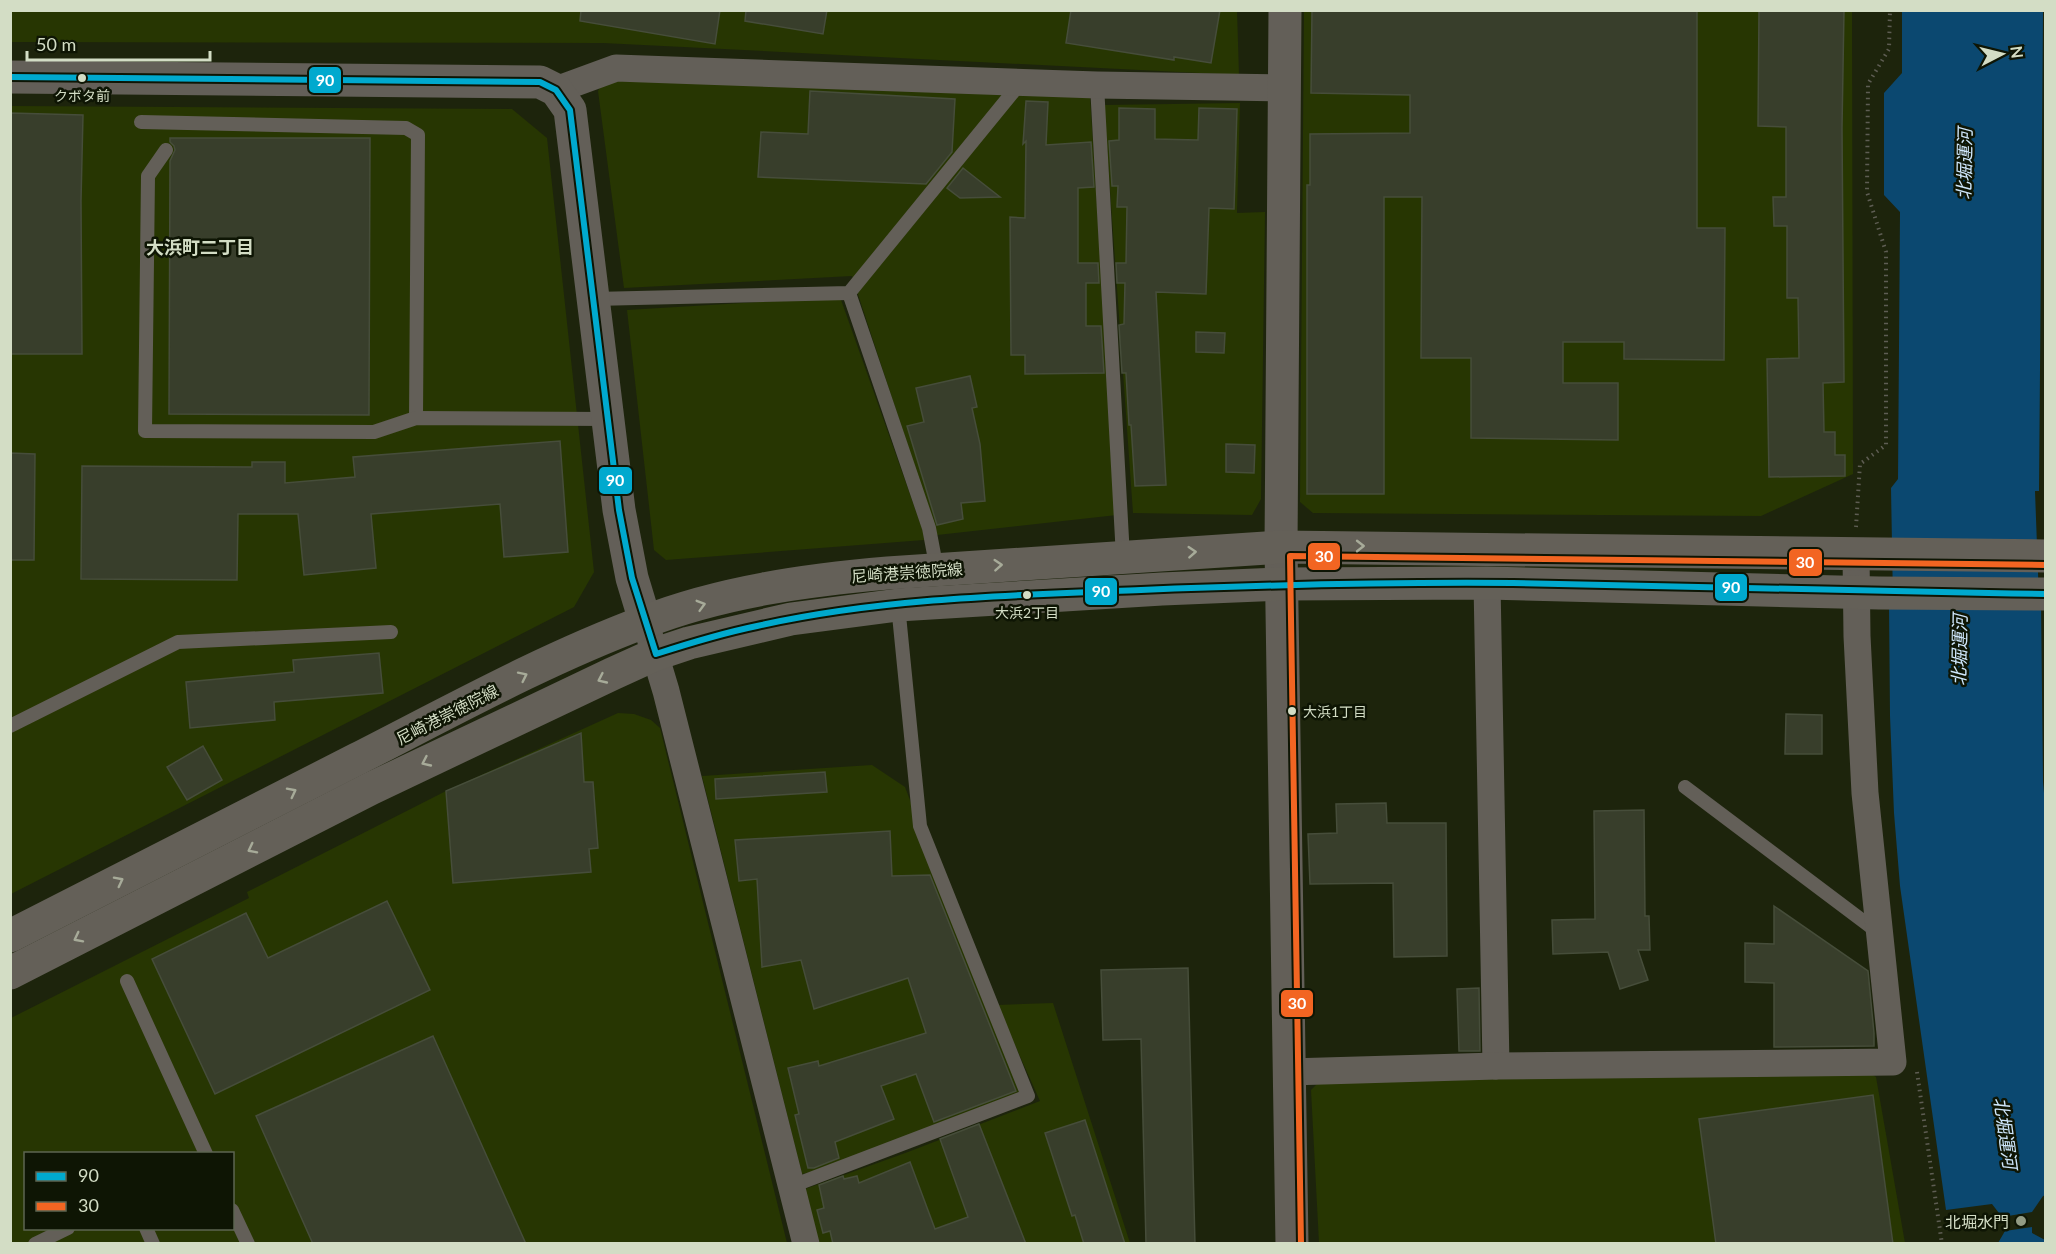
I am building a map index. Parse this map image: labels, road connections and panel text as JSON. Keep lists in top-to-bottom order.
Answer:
{
  "streets": {
    "main road": ["尼崎港崇徳院線"]
  },
  "districts": ["大浜町二丁目"],
  "water": ["北堀運河"],
  "places": [
    "クボタ前",
    "大浜2丁目",
    "大浜1丁目",
    "北堀水門"
  ],
  "lines": ["transit line 90", "transit line 30"],
  "legend": ["90", "30"],
  "scale_bar": "50 m",
  "north": "right"
}
